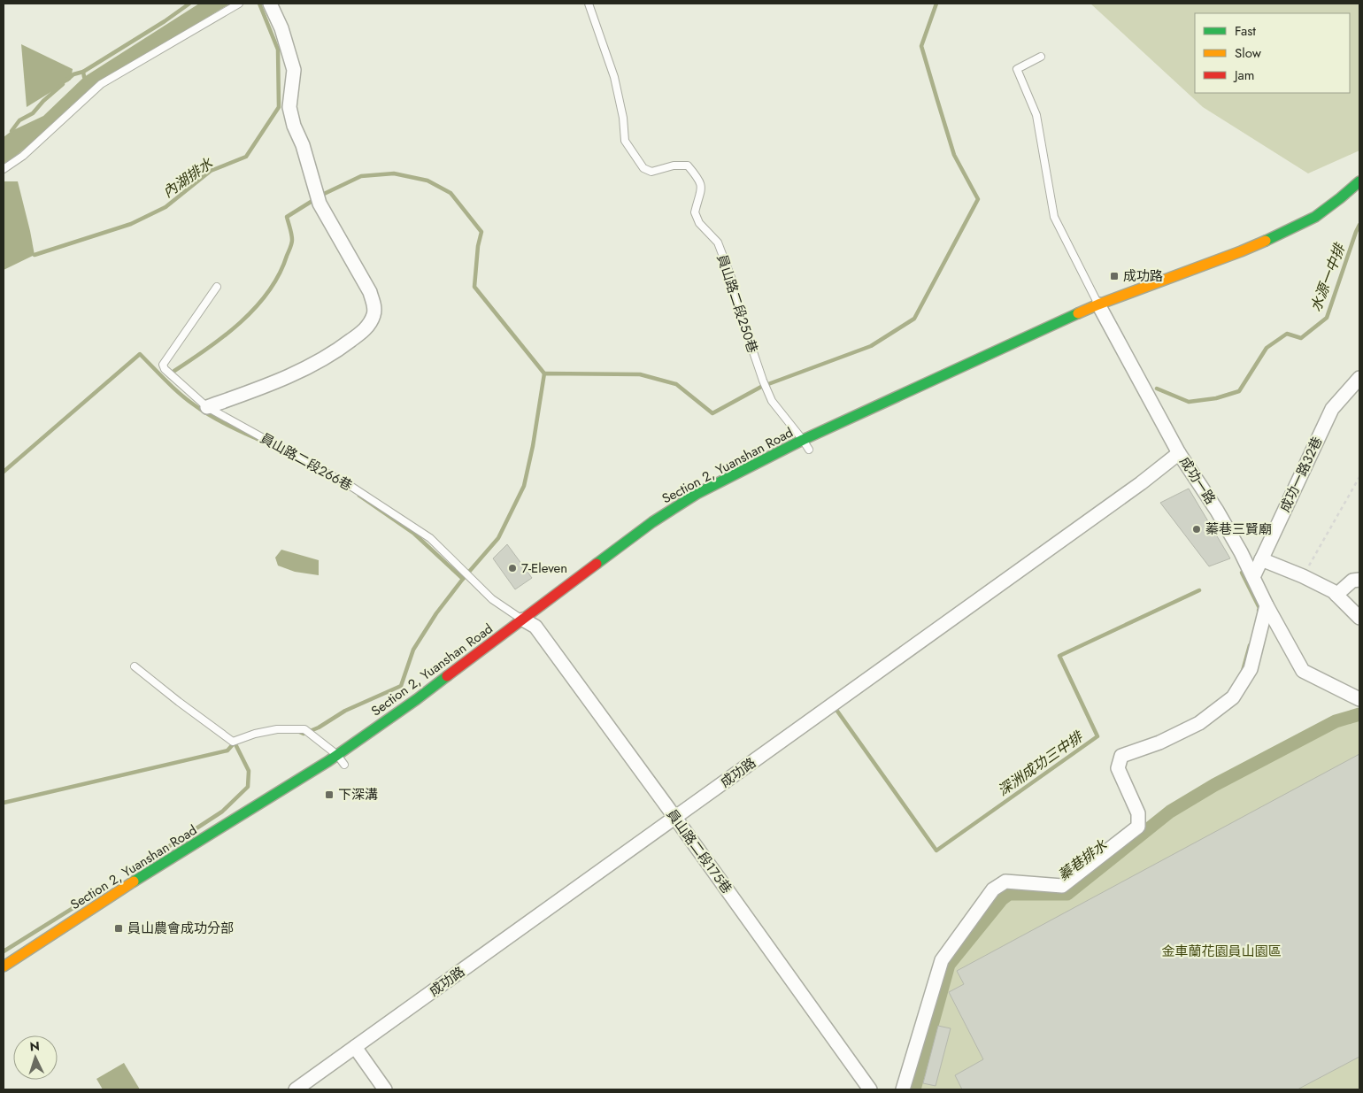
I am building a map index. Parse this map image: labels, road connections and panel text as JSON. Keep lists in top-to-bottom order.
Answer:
{
  "streets": {
    "main road": ["Section 2, Yuanshan Road"],
    "street": [
      "成功一路32巷",
      "成功一路",
      "成功路",
      "員山路二段175巷"
    ],
    "lane": ["員山路二段250巷", "員山路二段266巷"]
  },
  "crossings": [
    ["員山路二段250巷", "Section 2, Yuanshan Road"],
    ["員山路二段266巷", "Section 2, Yuanshan Road"],
    ["員山路二段266巷", "員山路二段175巷"],
    ["Section 2, Yuanshan Road", "成功一路"],
    ["Section 2, Yuanshan Road", "員山路二段175巷"],
    ["成功一路32巷", "成功一路"],
    ["成功一路", "成功路"],
    ["成功路", "員山路二段175巷"]
  ],
  "water": [
    "內湖排水",
    "水源一中排",
    "深洲成功三中排",
    "蓁巷排水"
  ],
  "parks": ["金車蘭花園員山園區"],
  "places": {
    "transit": ["成功路", "下深溝", "員山農會成功分部"],
    "other": ["蓁巷三賢廟", "7-Eleven"]
  },
  "legend": ["Fast", "Slow", "Jam"],
  "north": "top"
}
